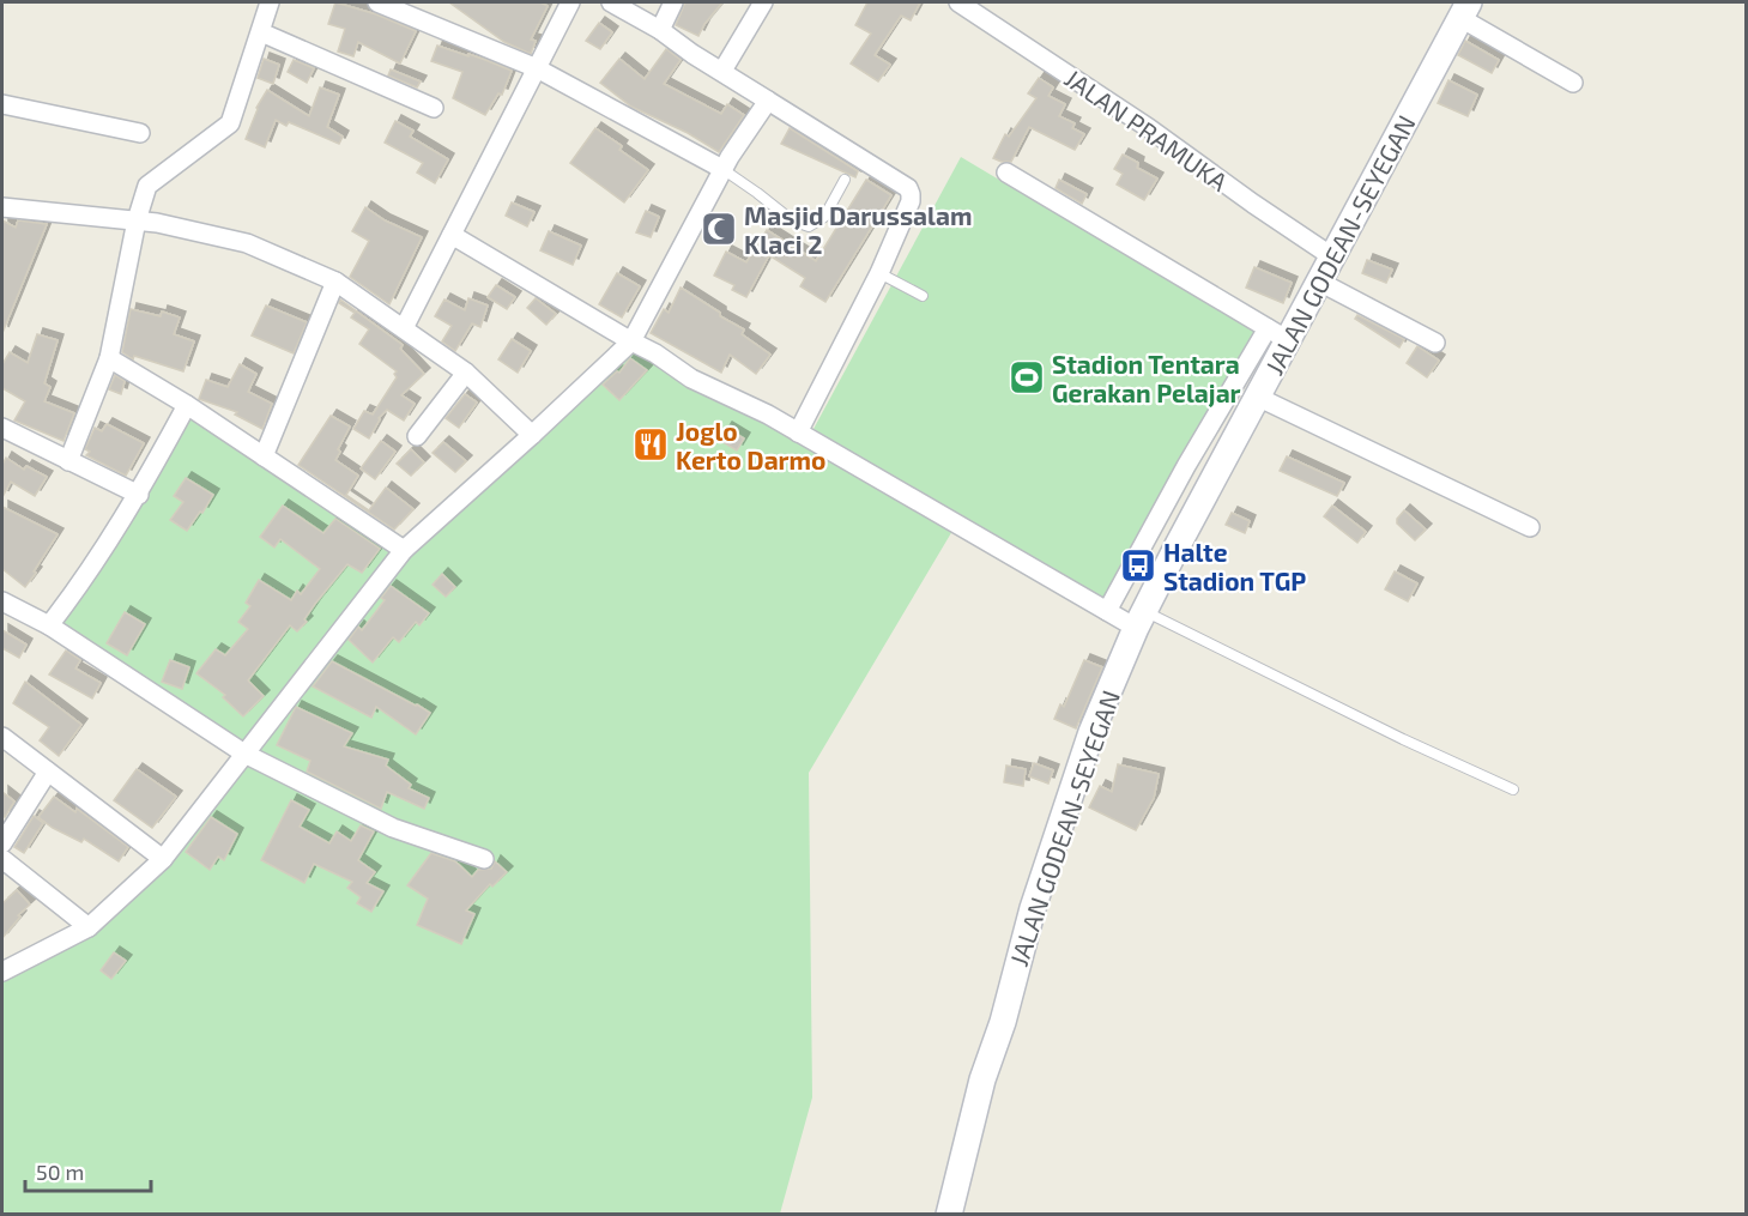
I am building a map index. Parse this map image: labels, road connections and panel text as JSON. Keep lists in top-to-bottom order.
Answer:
{
  "streets": {
    "main road": ["JALAN GODEAN-SEYEGAN"],
    "street": ["JALAN PRAMUKA"]
  },
  "crossings": [
    ["JALAN PRAMUKA", "JALAN GODEAN-SEYEGAN"]
  ],
  "places": {
    "mosque": ["Masjid Darussalam Klaci 2"],
    "sports": ["Stadion Tentara Gerakan Pelajar"],
    "restaurant": ["Joglo Kerto Darmo"],
    "bus stop": ["Halte Stadion TGP"]
  },
  "scale_bar": "50 m"
}
